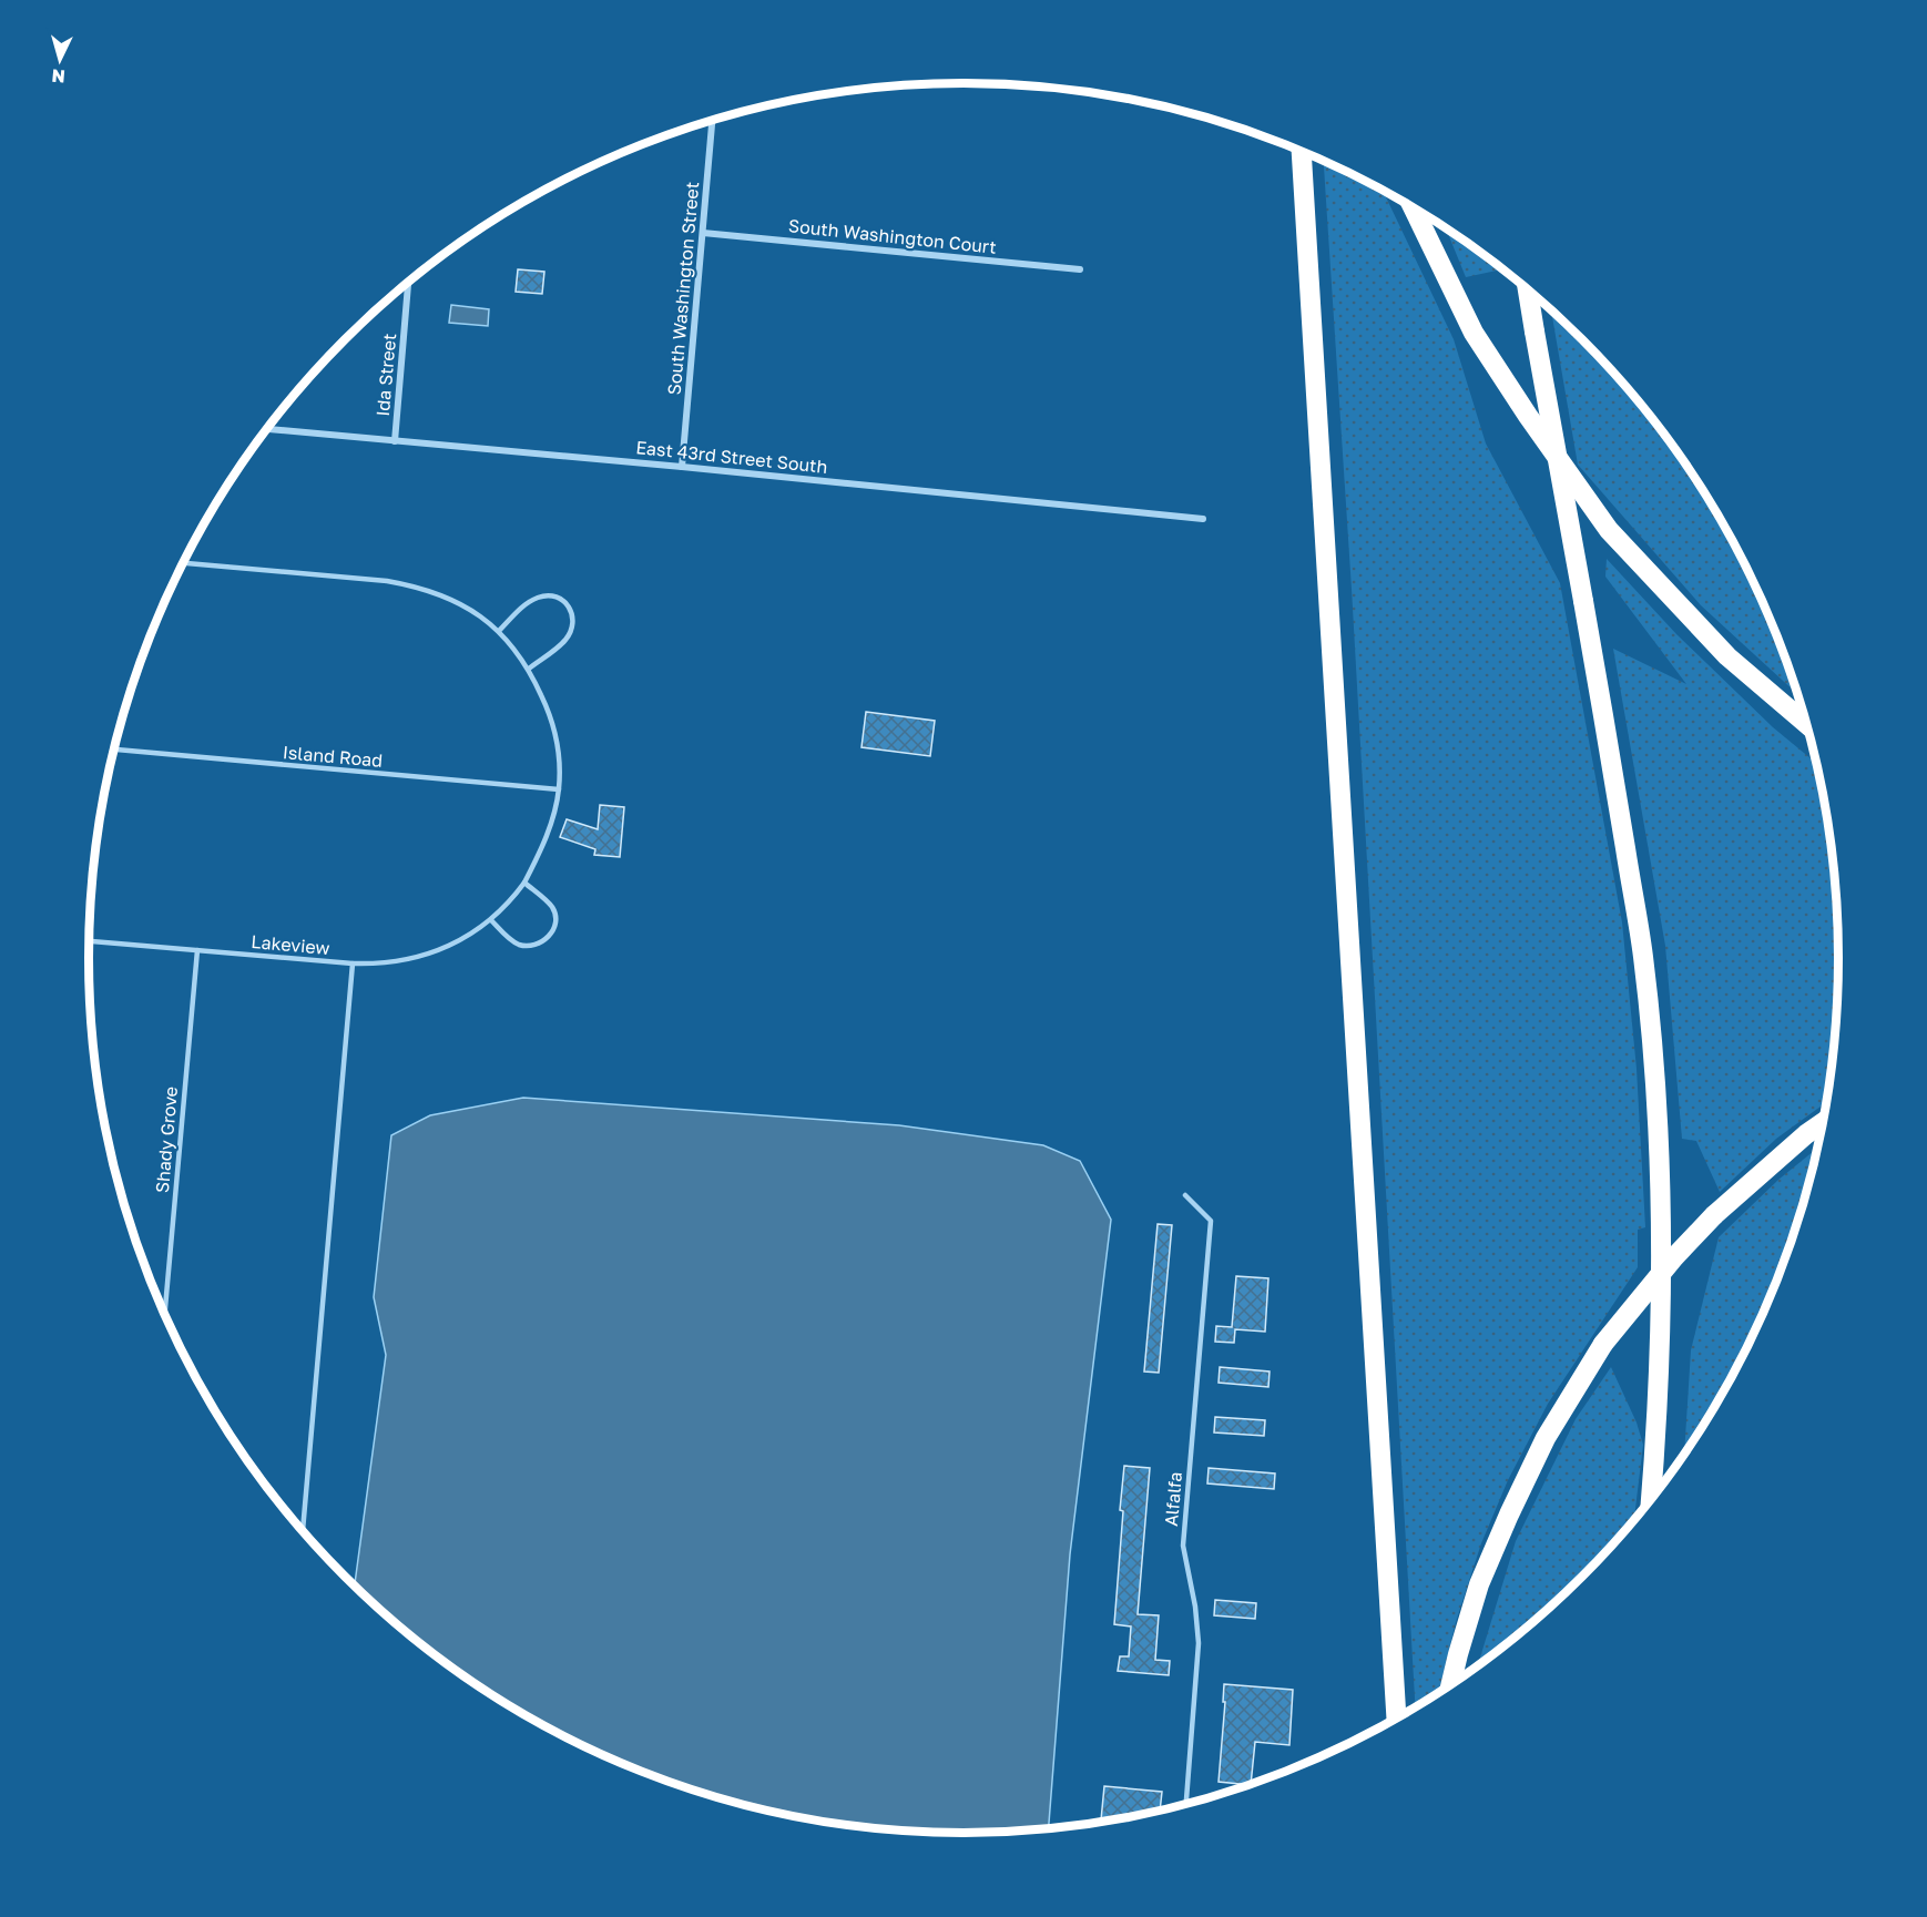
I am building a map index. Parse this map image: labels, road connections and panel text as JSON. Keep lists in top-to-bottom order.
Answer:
{
  "streets": {
    "street": [
      "South Washington Court",
      "South Washington Street",
      "Ida Street",
      "East 43rd Street South"
    ],
    "lane": [
      "Island Road",
      "Lakeview",
      "Shady Grove",
      "Alfalfa"
    ]
  },
  "crossings": [
    ["South Washington Court", "South Washington Street"],
    ["South Washington Street", "East 43rd Street South"],
    ["Ida Street", "East 43rd Street South"],
    ["Island Road", "Lakeview"],
    ["Lakeview", "Shady Grove"]
  ],
  "north": "bottom"
}
